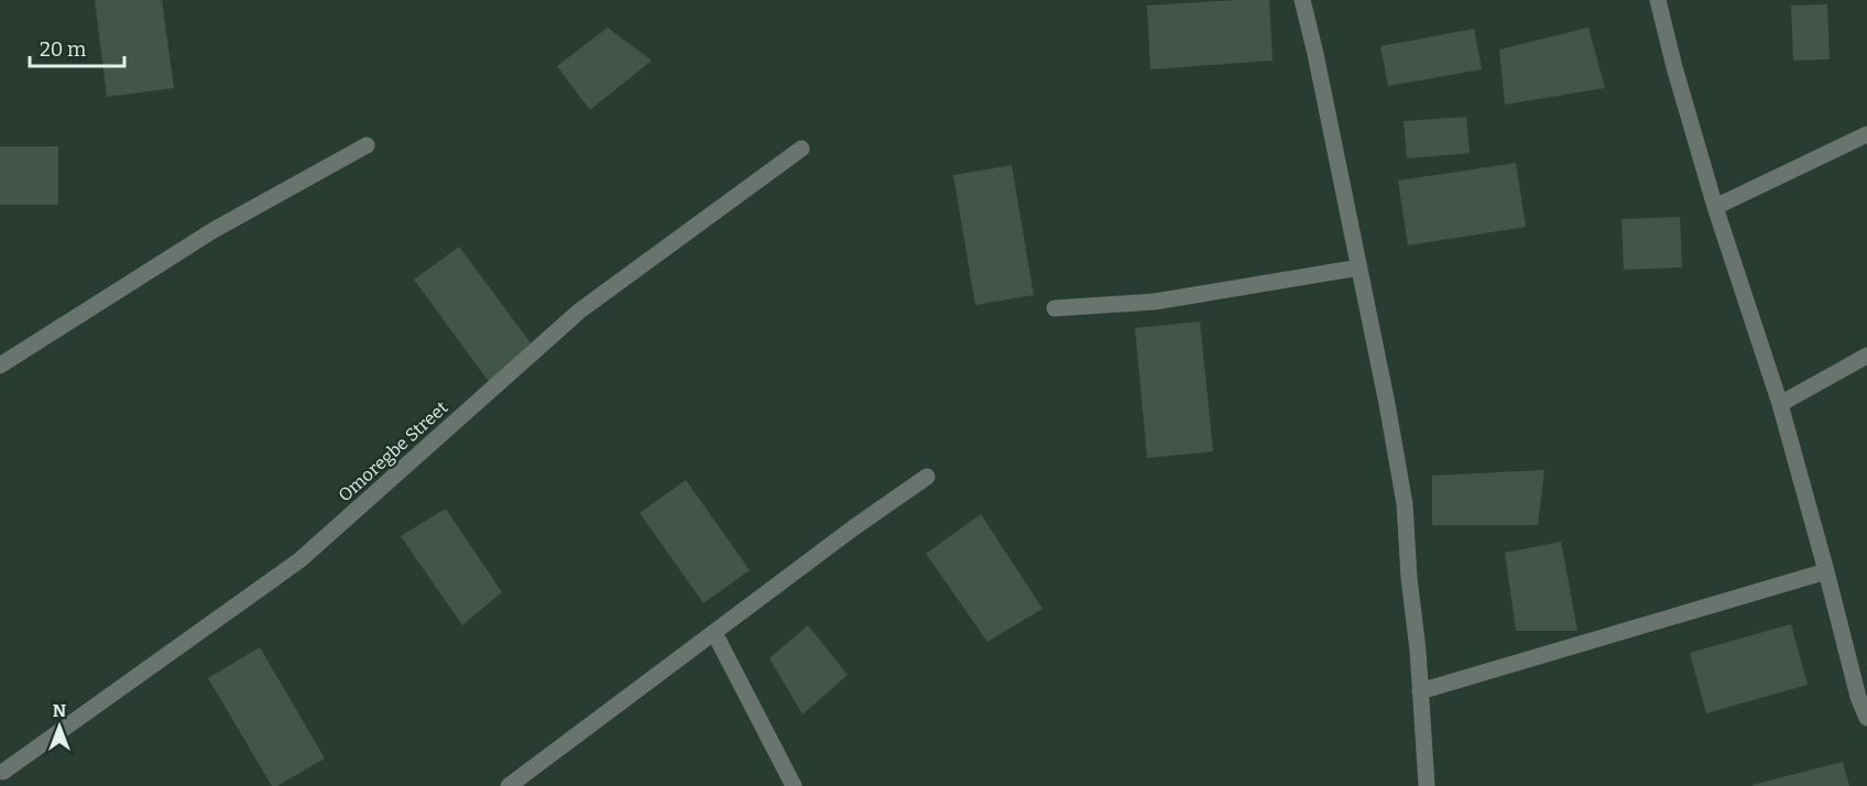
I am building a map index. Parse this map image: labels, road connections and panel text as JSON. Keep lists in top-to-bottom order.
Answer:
{
  "streets": {
    "street": ["Omoregbe Street"]
  },
  "scale_bar": "20 m",
  "north": "top"
}
